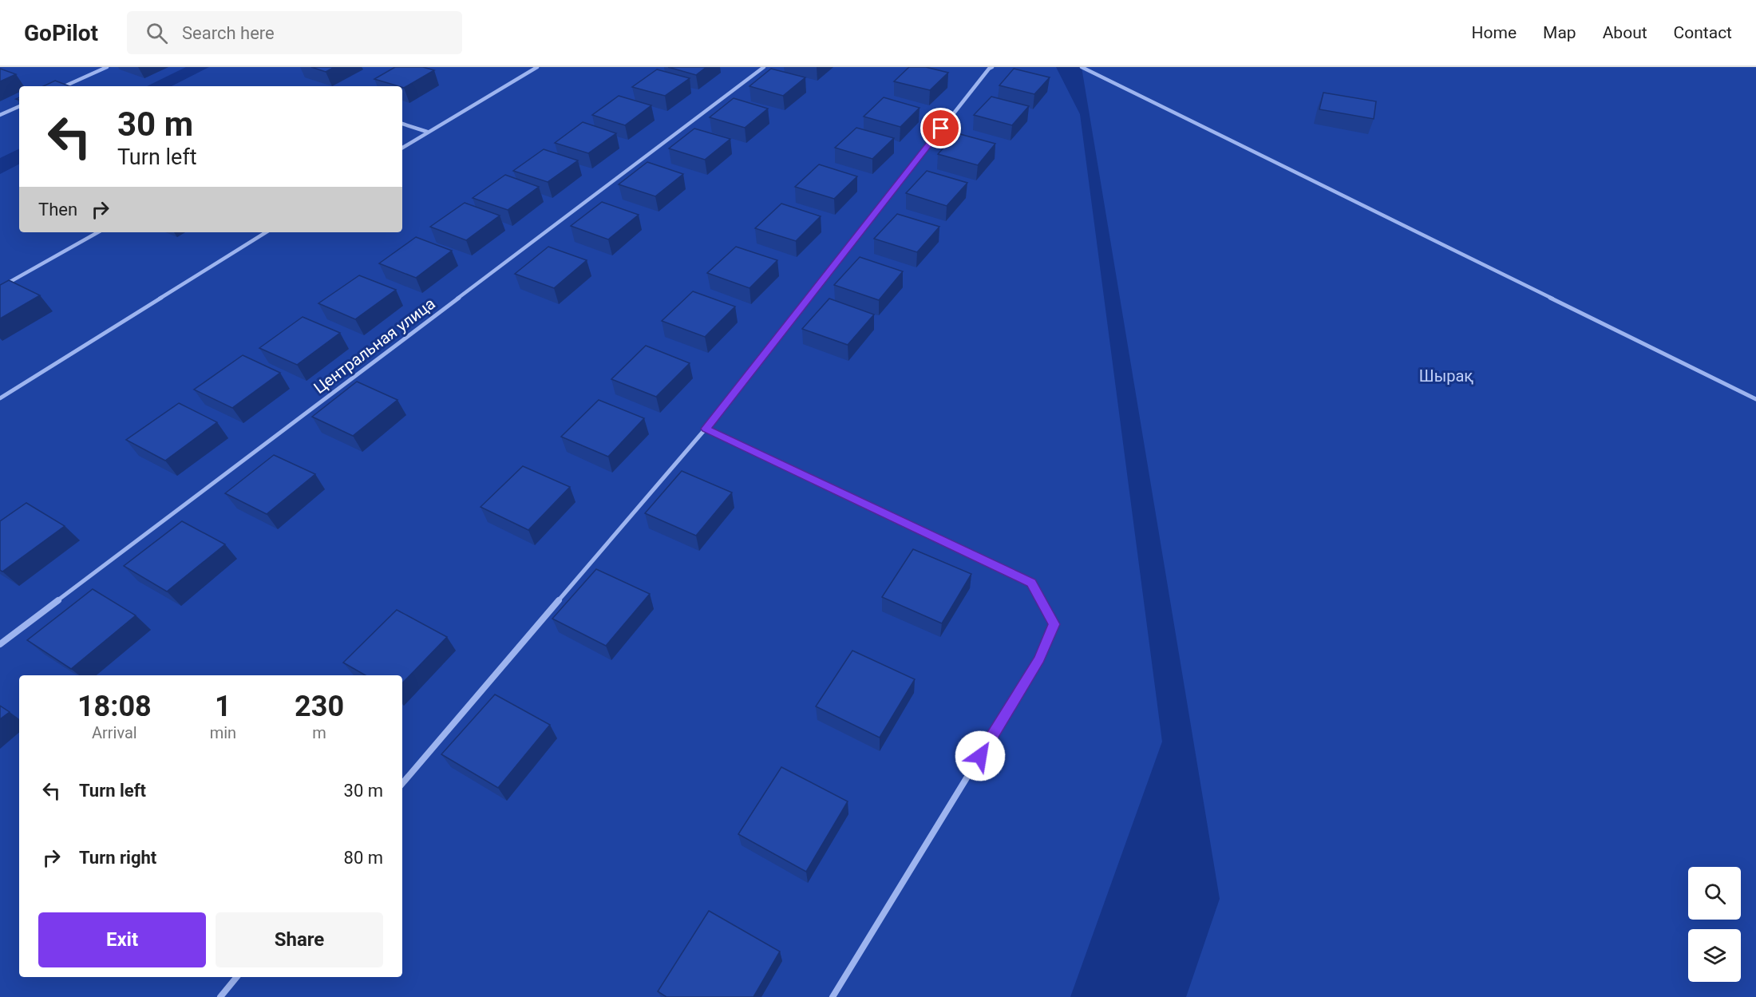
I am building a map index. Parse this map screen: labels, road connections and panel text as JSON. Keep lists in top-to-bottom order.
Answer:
{
  "streets": {
    "street": ["Центральная улица"]
  },
  "parks": ["Шырақ"],
  "page": {
    "header": "GoPilot",
    "search": "Search here",
    "nav": [
      "Home",
      "Map",
      "About",
      "Contact"
    ],
    "turn": ["30 m", "Turn left"],
    "then": "Then",
    "eta": [
      "18:08",
      "Arrival",
      "1",
      "min",
      "230",
      "m"
    ],
    "list": [
      {
        "name": "Turn left",
        "value": "30 m"
      },
      {
        "name": "Turn right",
        "value": "80 m"
      }
    ],
    "buttons": ["Exit", "Share"]
  }
}
